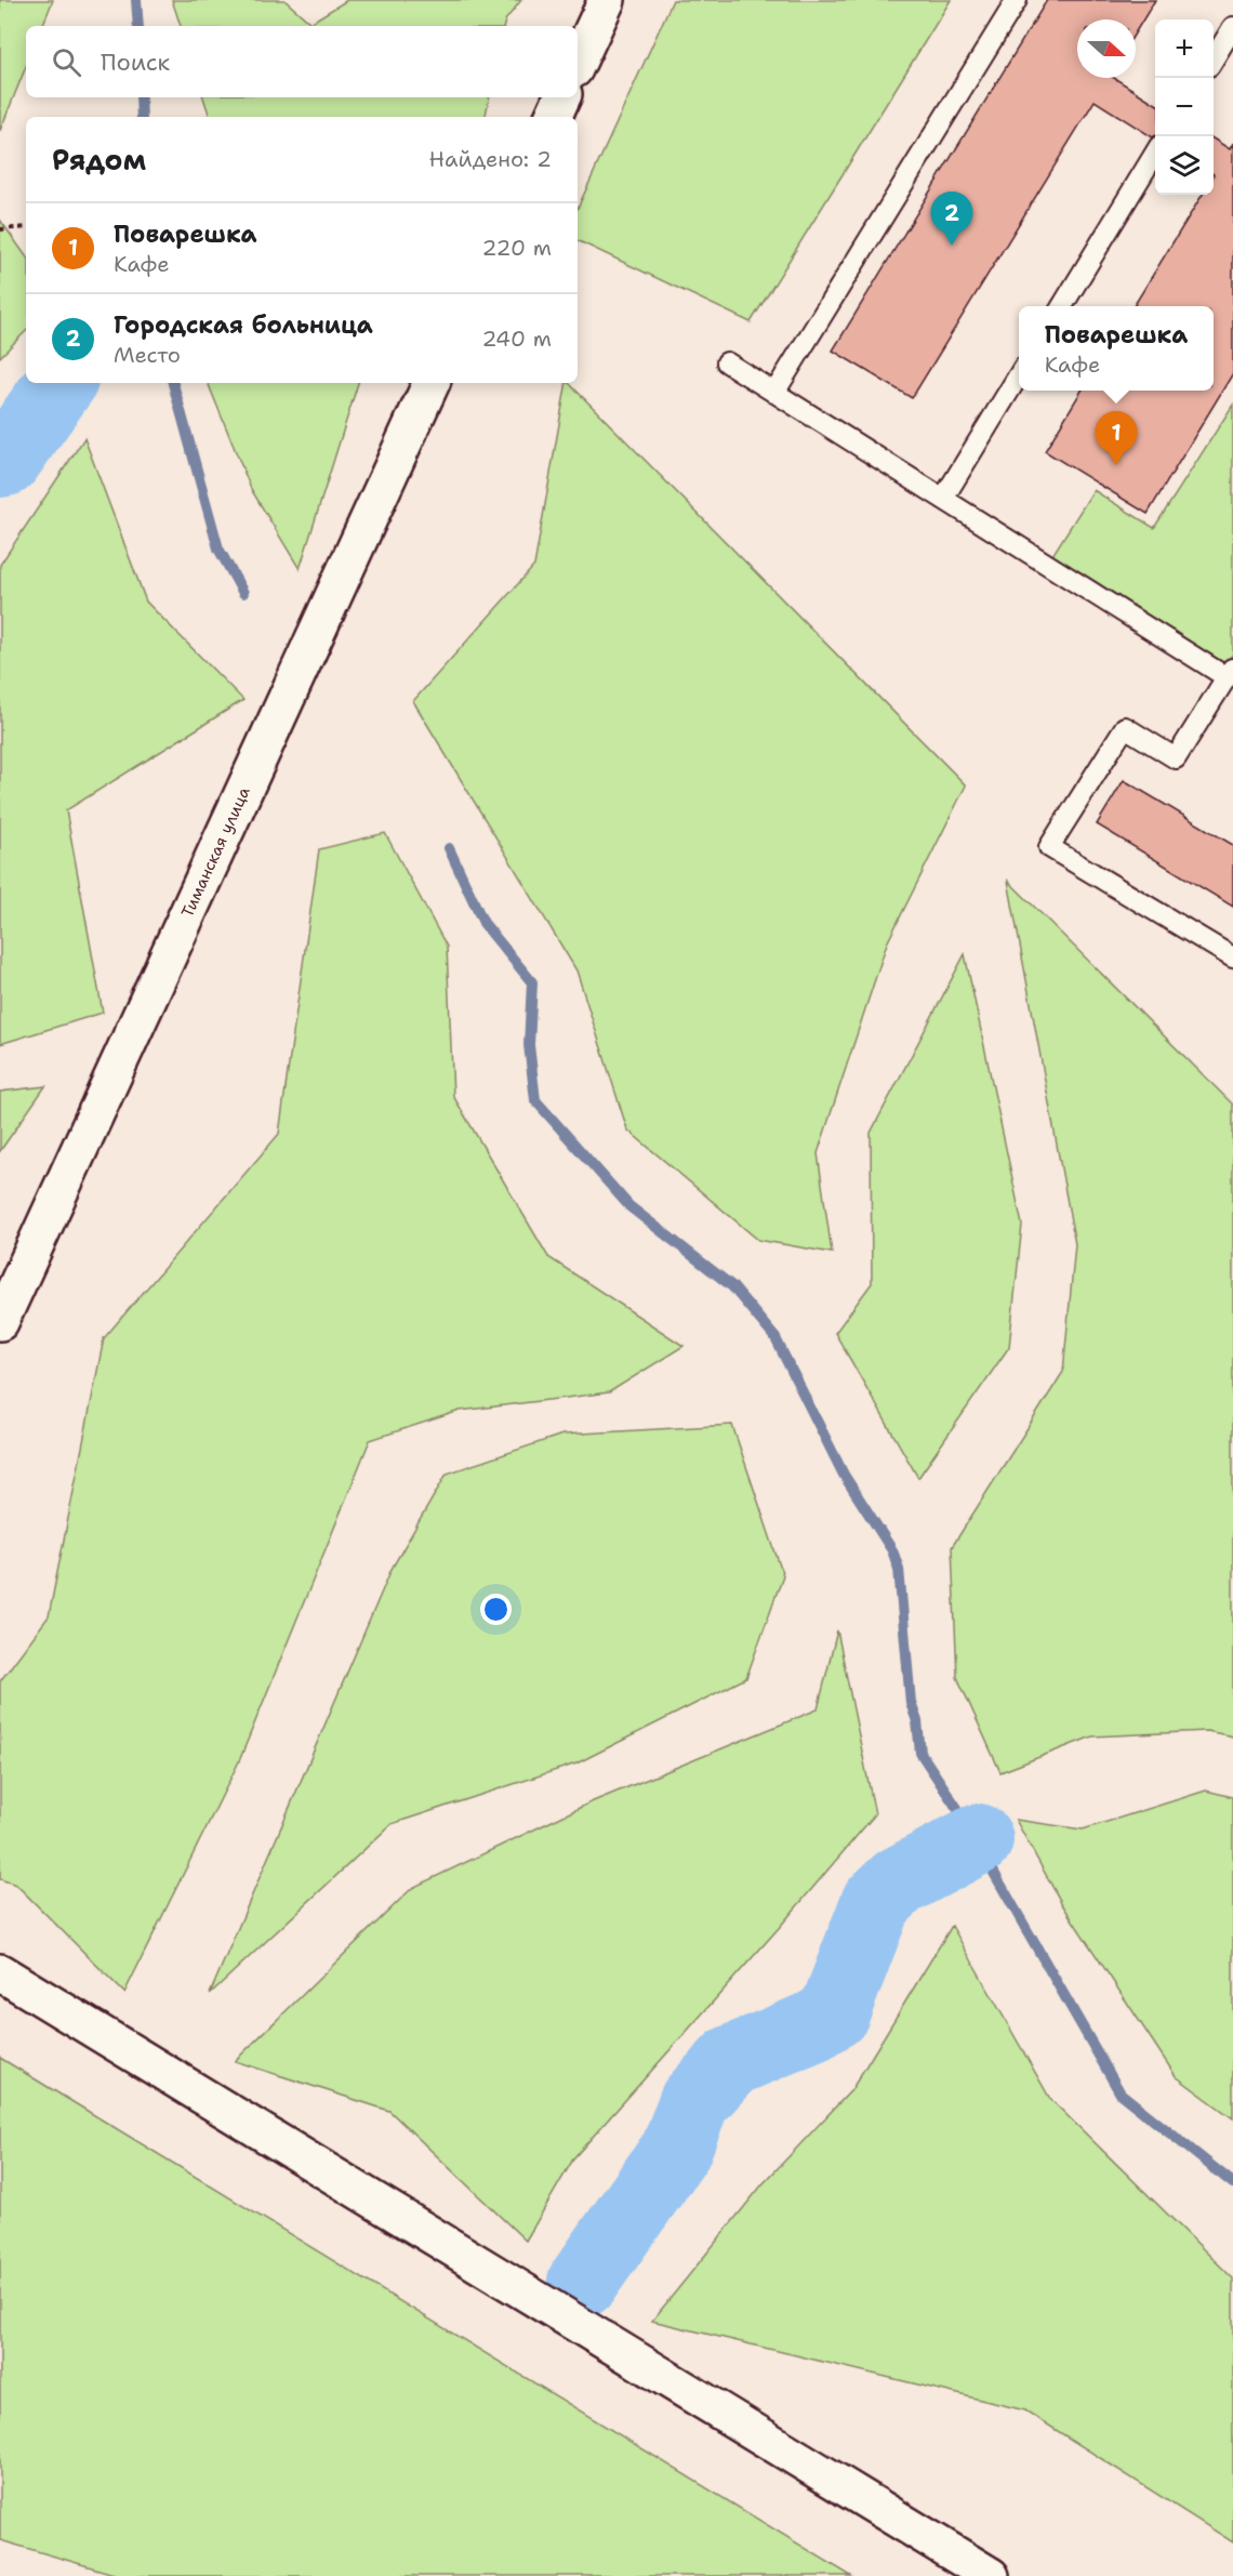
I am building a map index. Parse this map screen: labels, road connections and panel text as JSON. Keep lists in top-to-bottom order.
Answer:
{
  "streets": {
    "main road": ["Тиманская улица"]
  },
  "north": "right",
  "page": {
    "map_buttons": ["+", "−"],
    "search": "Поиск",
    "heading": ["Рядом", "Найдено: 2"],
    "pins": ["2", "1"],
    "list": [
      {
        "mark": "1",
        "name": "Поварешка",
        "note": "Кафе",
        "value": "220 m"
      },
      {
        "mark": "2",
        "name": "Городская больница",
        "note": "Место",
        "value": "240 m"
      }
    ],
    "popup": ["Поварешка", "Кафе"]
  }
}
